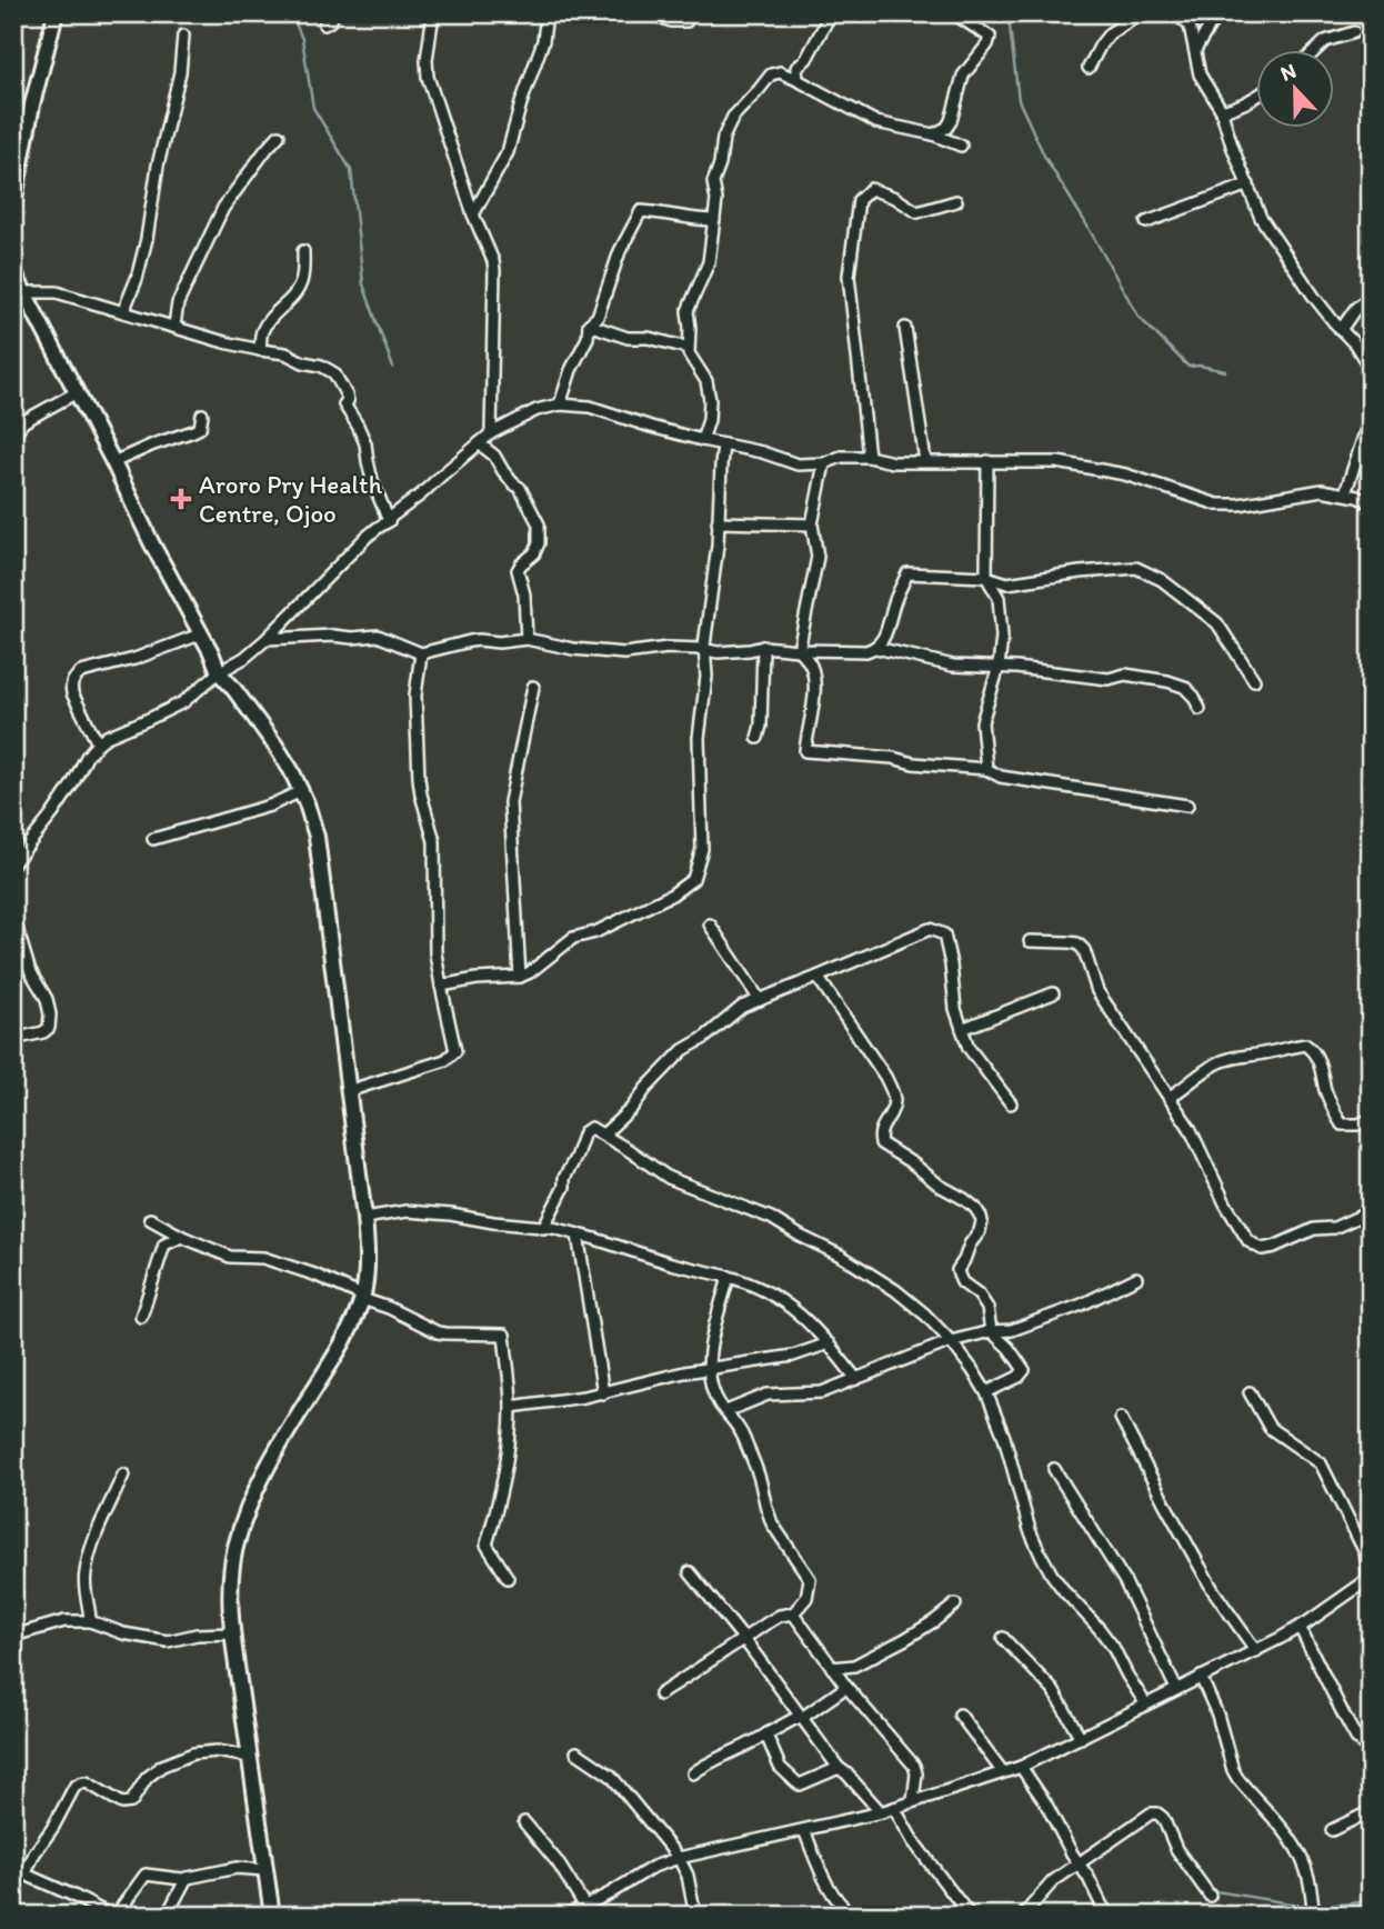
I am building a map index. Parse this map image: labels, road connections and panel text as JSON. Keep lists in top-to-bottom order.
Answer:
{
  "places": {
    "health": ["Aroro Pry Health Centre, Ojoo"]
  },
  "north": "top"
}
